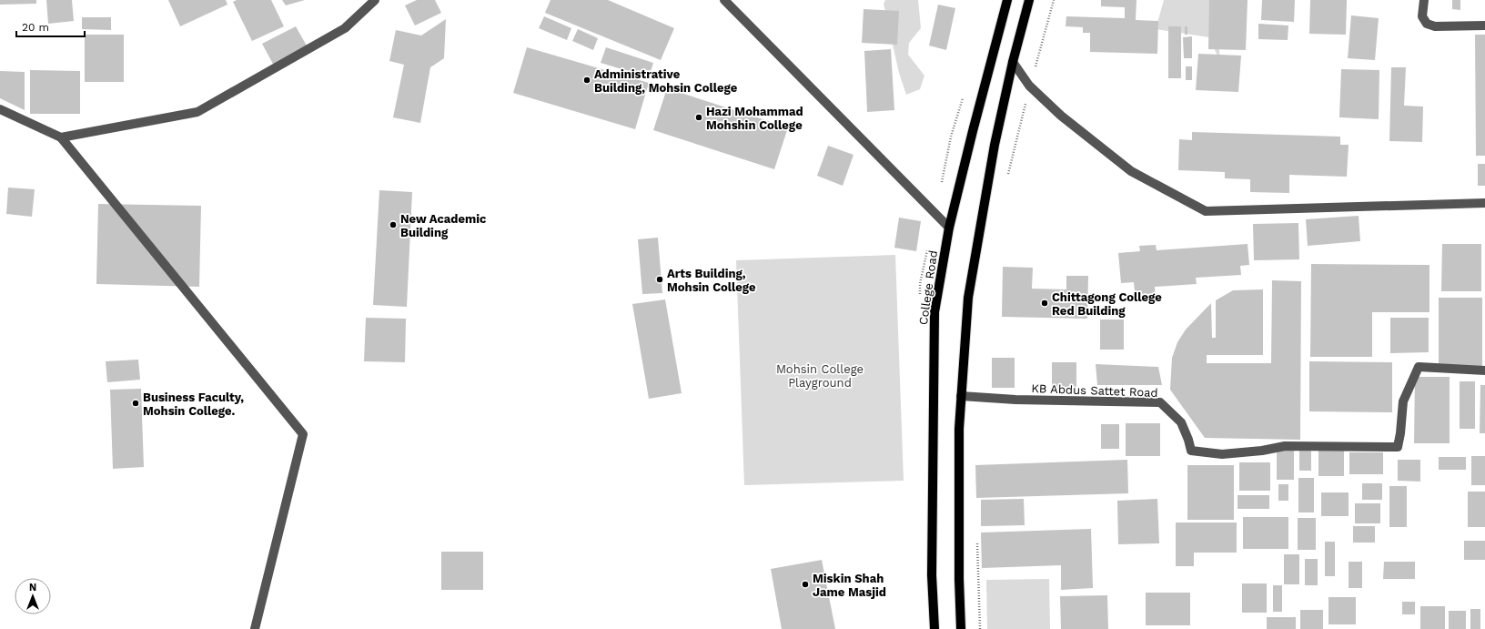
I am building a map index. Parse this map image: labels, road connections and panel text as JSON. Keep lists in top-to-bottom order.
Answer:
{
  "streets": {
    "main road": ["College Road"],
    "street": ["KB Abdus Sattet Road"]
  },
  "parks": ["Mohsin College Playground"],
  "places": [
    "Administrative Building, Mohsin College",
    "Hazi Mohammad Mohshin College",
    "New Academic Building",
    "Arts Building, Mohsin College",
    "Chittagong College Red Building",
    "Business Faculty, Mohsin College.",
    "Miskin Shah Jame Masjid"
  ],
  "scale_bar": "20 m",
  "north": "top"
}
